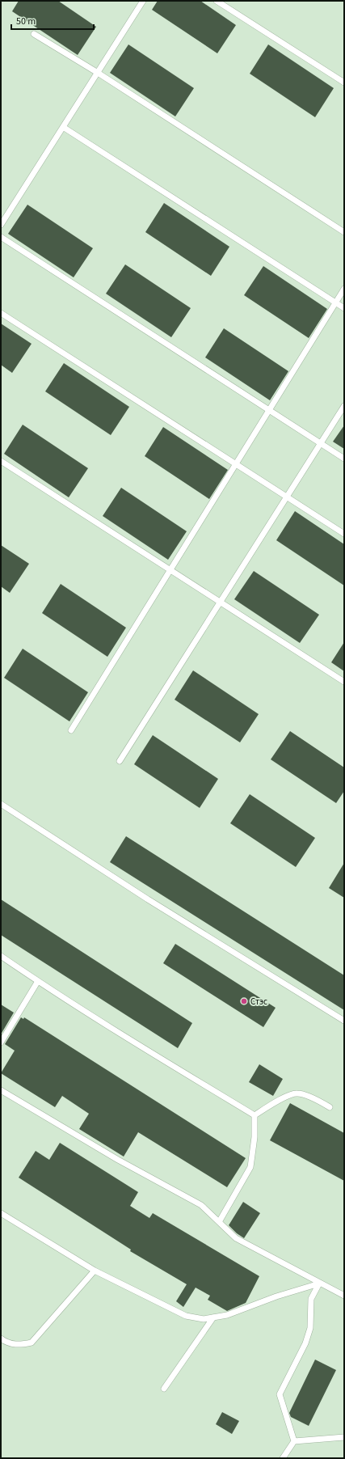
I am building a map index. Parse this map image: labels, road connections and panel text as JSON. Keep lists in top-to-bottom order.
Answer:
{
  "places": ["Стэс"],
  "scale_bar": "50 m"
}
